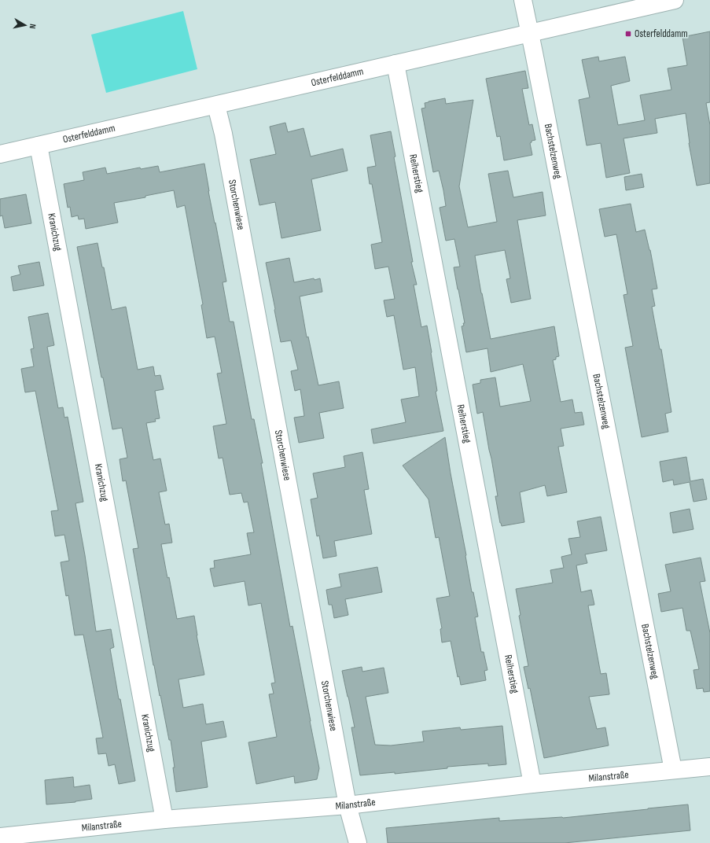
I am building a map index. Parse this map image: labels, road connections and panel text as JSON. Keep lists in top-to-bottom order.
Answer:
{
  "streets": {
    "street": [
      "Osterfelddamm",
      "Bachstelzenweg",
      "Reiherstieg",
      "Storchenwiese",
      "Kranichzug",
      "Milanstraße"
    ]
  },
  "crossings": [
    ["Osterfelddamm", "Bachstelzenweg"],
    ["Osterfelddamm", "Reiherstieg"],
    ["Osterfelddamm", "Storchenwiese"],
    ["Osterfelddamm", "Kranichzug"],
    ["Bachstelzenweg", "Milanstraße"],
    ["Reiherstieg", "Milanstraße"],
    ["Storchenwiese", "Milanstraße"],
    ["Kranichzug", "Milanstraße"]
  ],
  "places": {
    "transit": ["Osterfelddamm"]
  },
  "north": "right"
}
